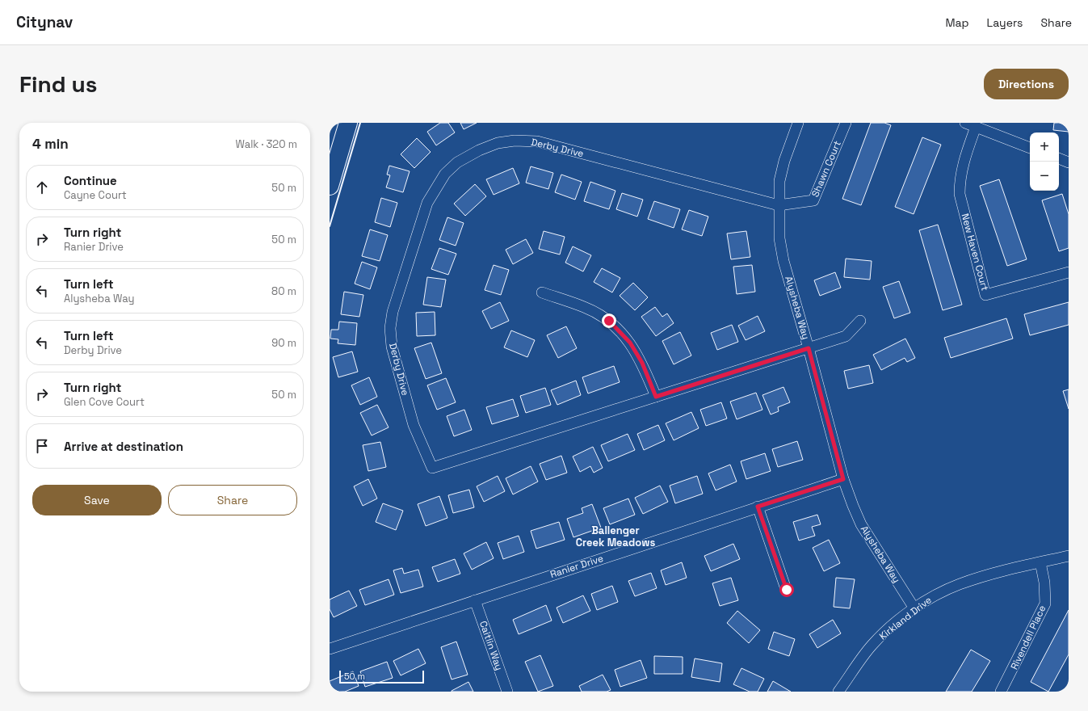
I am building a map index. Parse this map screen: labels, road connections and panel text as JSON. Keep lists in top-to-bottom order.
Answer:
{
  "streets": {
    "street": [
      "Derby Drive",
      "Shawn Court",
      "New Haven Court",
      "Alysheba Way",
      "Ranier Drive",
      "Kirkland Drive",
      "Rivendell Place",
      "Caitlin Way"
    ]
  },
  "crossings": [
    ["Derby Drive", "Shawn Court"],
    ["Derby Drive", "Alysheba Way"],
    ["Shawn Court", "Alysheba Way"],
    ["Alysheba Way", "Ranier Drive"],
    ["Alysheba Way", "Kirkland Drive"],
    ["Ranier Drive", "Caitlin Way"],
    ["Kirkland Drive", "Rivendell Place"]
  ],
  "districts": ["Ballenger Creek Meadows"],
  "scale_bar": "50 m",
  "page": {
    "header": "Citynav",
    "nav": ["Map", "Layers", "Share"],
    "buttons": [
      "Directions",
      ["Save", "Share"]
    ],
    "title": "Find us",
    "heading": ["4 min", "Walk · 320 m"],
    "map_buttons": ["+", "−"],
    "list": [
      ["Continue", "Cayne Court", "50 m"],
      ["Turn right", "Ranier Drive", "50 m"],
      ["Turn left", "Alysheba Way", "80 m"],
      ["Turn left", "Derby Drive", "90 m"],
      ["Turn right", "Glen Cove Court", "50 m"],
      "Arrive at destination"
    ],
    "scale": "50 m"
  }
}
